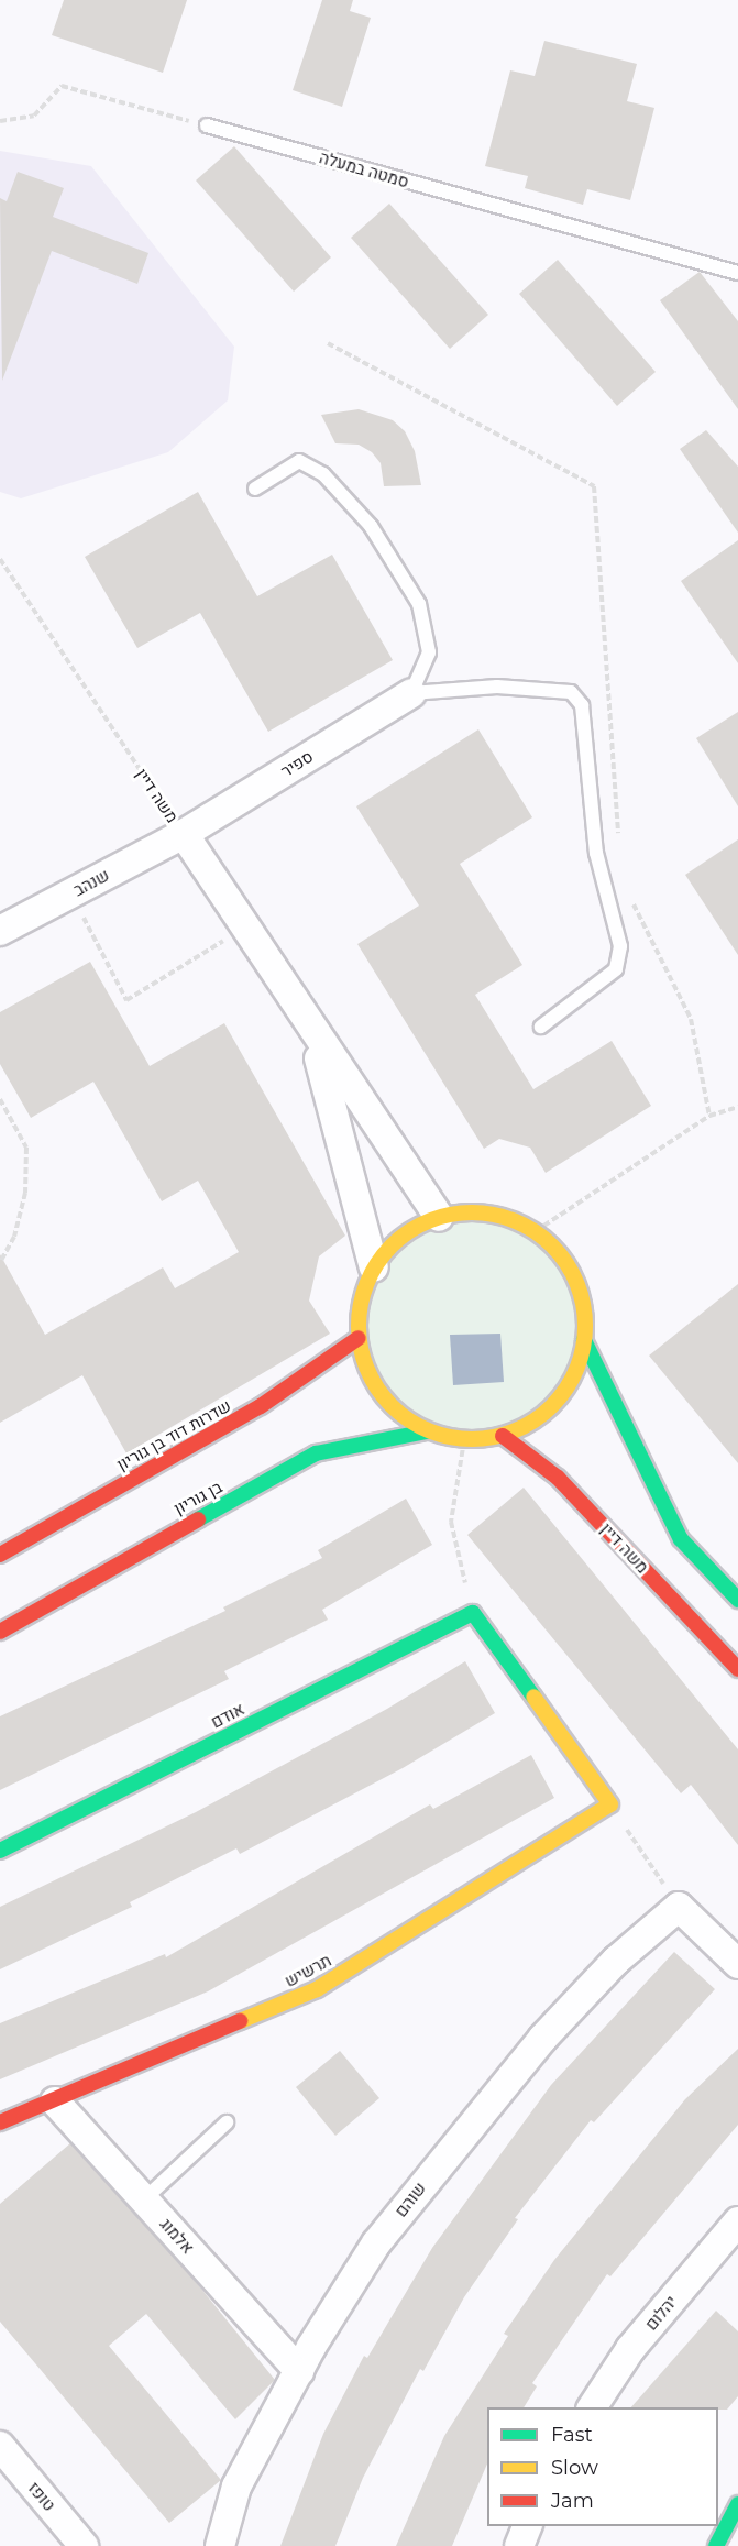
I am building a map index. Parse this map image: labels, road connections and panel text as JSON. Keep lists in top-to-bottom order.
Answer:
{
  "streets": {
    "street": [
      "ספיר",
      "משה דיין",
      "שנהב",
      "שדרות דוד בן גוריון",
      "בן גוריון",
      "אודם",
      "תרשיש",
      "שוהם",
      "אלמוג",
      "יהלום",
      "טופז"
    ],
    "lane": ["סמטה במעלה"]
  },
  "crossings": [
    ["ספיר", "משה דיין"],
    ["ספיר", "שנהב"],
    ["משה דיין", "שנהב"],
    ["משה דיין", "שדרות דוד בן גוריון"],
    ["משה דיין", "בן גוריון"],
    ["שדרות דוד בן גוריון", "בן גוריון"],
    ["תרשיש", "אלמוג"],
    ["שוהם", "אלמוג"]
  ],
  "legend": ["Fast", "Slow", "Jam"]
}
